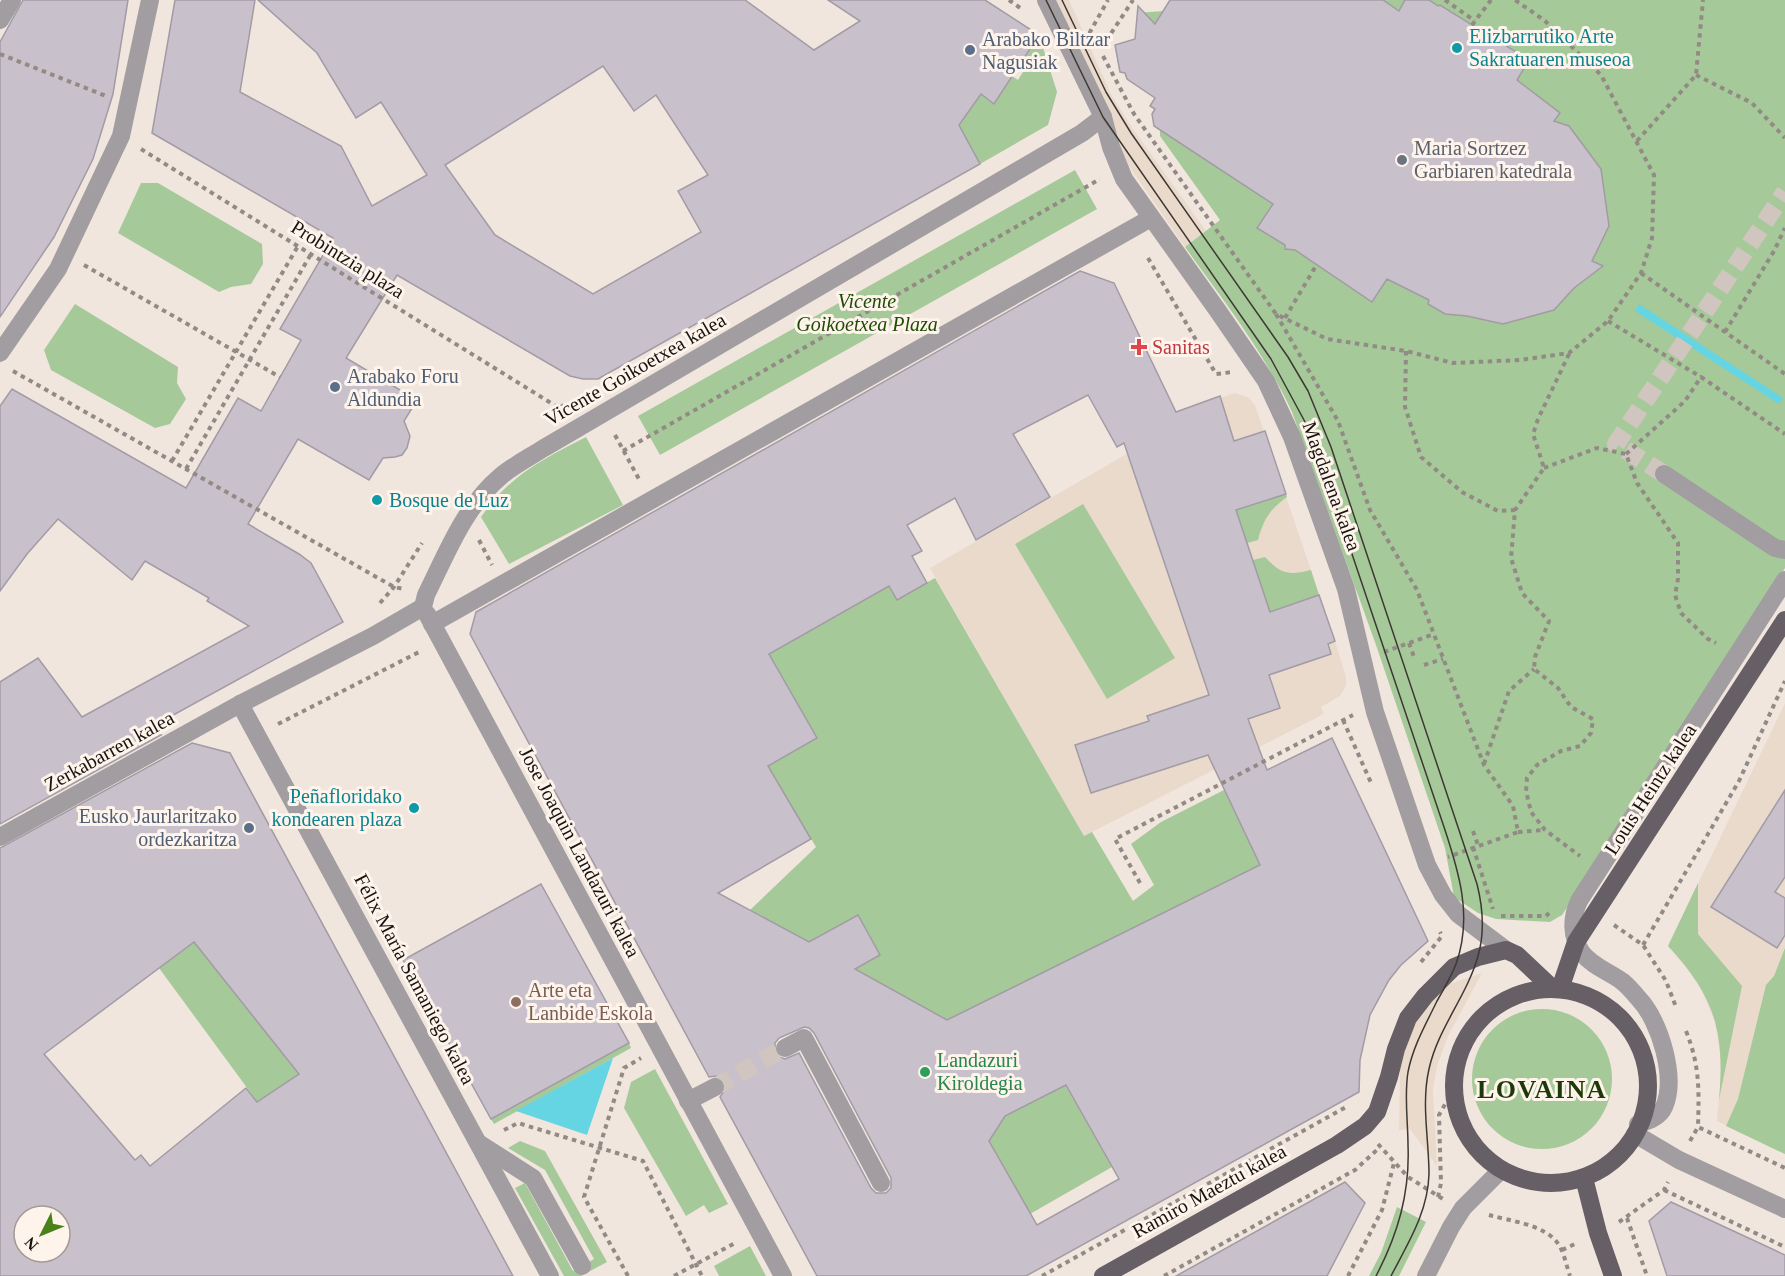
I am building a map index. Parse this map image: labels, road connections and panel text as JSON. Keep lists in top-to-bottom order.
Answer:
{
  "streets": {
    "main road": ["Magdalena kalea", "Louis Heintz kalea", "Ramiro Maeztu kalea"],
    "street": [
      "Vicente Goikoetxea kalea",
      "Zerkabarren kalea",
      "Jose Joaquin Landazuri kalea",
      "Félix María Samaniego kalea"
    ],
    "path": ["Probintzia plaza"]
  },
  "crossings": [
    ["Vicente Goikoetxea kalea", "Magdalena kalea"],
    ["Vicente Goikoetxea kalea", "Jose Joaquin Landazuri kalea"],
    ["Magdalena kalea", "Louis Heintz kalea"],
    ["Magdalena kalea", "Ramiro Maeztu kalea"],
    ["Zerkabarren kalea", "Félix María Samaniego kalea"]
  ],
  "districts": ["LOVAINA"],
  "parks": ["Vicente Goikoetxea Plaza"],
  "places": {
    "other": [
      "Elizbarrutiko Arte Sakratuaren museoa",
      "Arabako Biltzar Nagusiak",
      "Maria Sortzez Garbiaren katedrala",
      "Arabako Foru Aldundia",
      "Bosque de Luz",
      "Peñafloridako kondearen plaza",
      "Eusko Jaurlaritzako ordezkaritza",
      "Arte eta Lanbide Eskola",
      "Landazuri Kiroldegia"
    ],
    "health": ["Sanitas"]
  },
  "north": "bottom left"
}
